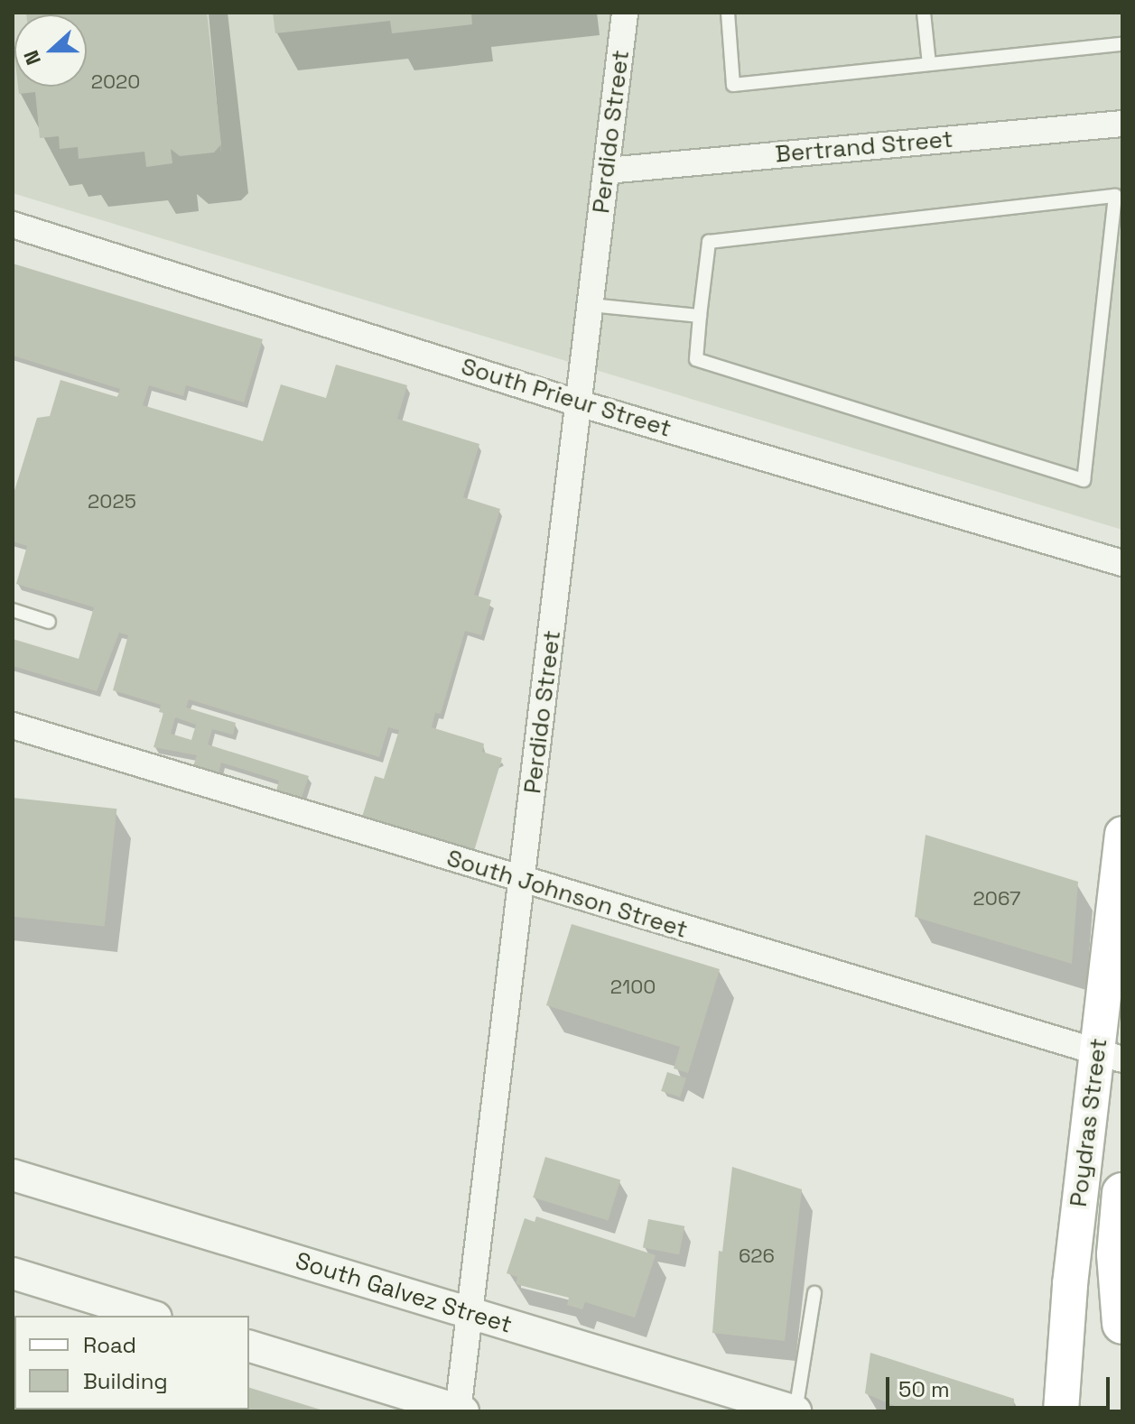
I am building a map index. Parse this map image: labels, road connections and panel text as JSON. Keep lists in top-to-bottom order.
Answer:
{
  "streets": {
    "main road": ["Poydras Street"],
    "street": [
      "Perdido Street",
      "Bertrand Street",
      "South Prieur Street",
      "South Johnson Street",
      "South Galvez Street"
    ]
  },
  "crossings": [
    ["Perdido Street", "Bertrand Street"],
    ["Perdido Street", "South Prieur Street"],
    ["Perdido Street", "South Johnson Street"],
    ["Perdido Street", "South Galvez Street"],
    ["South Johnson Street", "Poydras Street"]
  ],
  "house_numbers": [
    "2020",
    "2025",
    "2067",
    "2100",
    "626"
  ],
  "legend": ["Road", "Building"],
  "scale_bar": "50 m",
  "north": "left"
}
